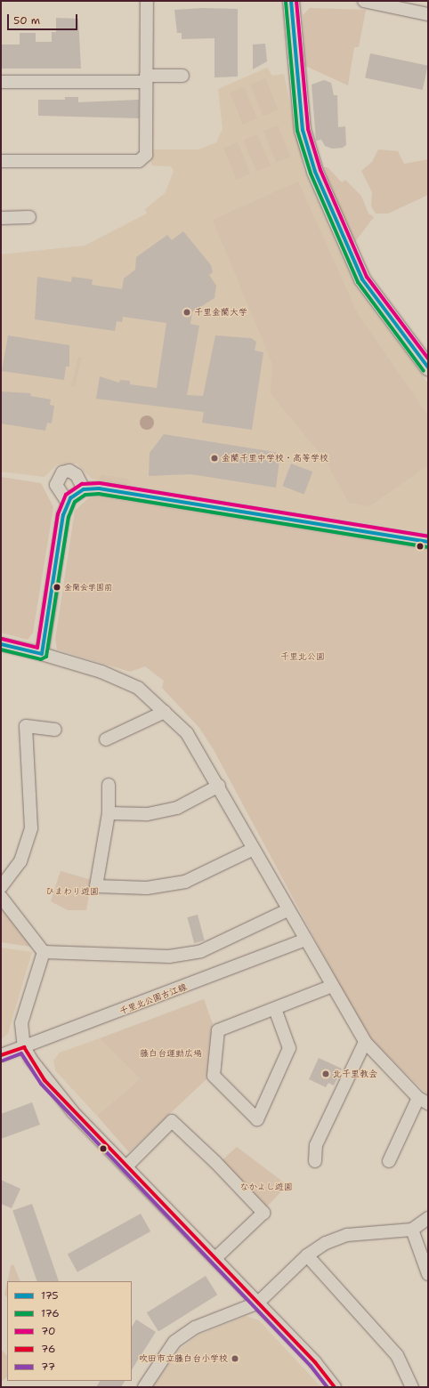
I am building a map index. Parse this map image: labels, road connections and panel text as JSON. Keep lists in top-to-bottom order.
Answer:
{
  "streets": {
    "street": ["千里北公園古江線"]
  },
  "parks": [
    "千里北公園",
    "ひまわり遊園",
    "藤白台運動広場",
    "なかよし遊園"
  ],
  "places": [
    "千里金蘭大学",
    "金蘭千里中学校・高等学校",
    "金蘭会学園前",
    "北千里教会",
    "吹田市立藤白台小学校"
  ],
  "lines": [
    "transit line 175",
    "transit line 70",
    "transit line 176",
    "transit line 76",
    "transit line 77"
  ],
  "legend": [
    "175",
    "176",
    "70",
    "76",
    "77"
  ],
  "scale_bar": "50 m"
}
